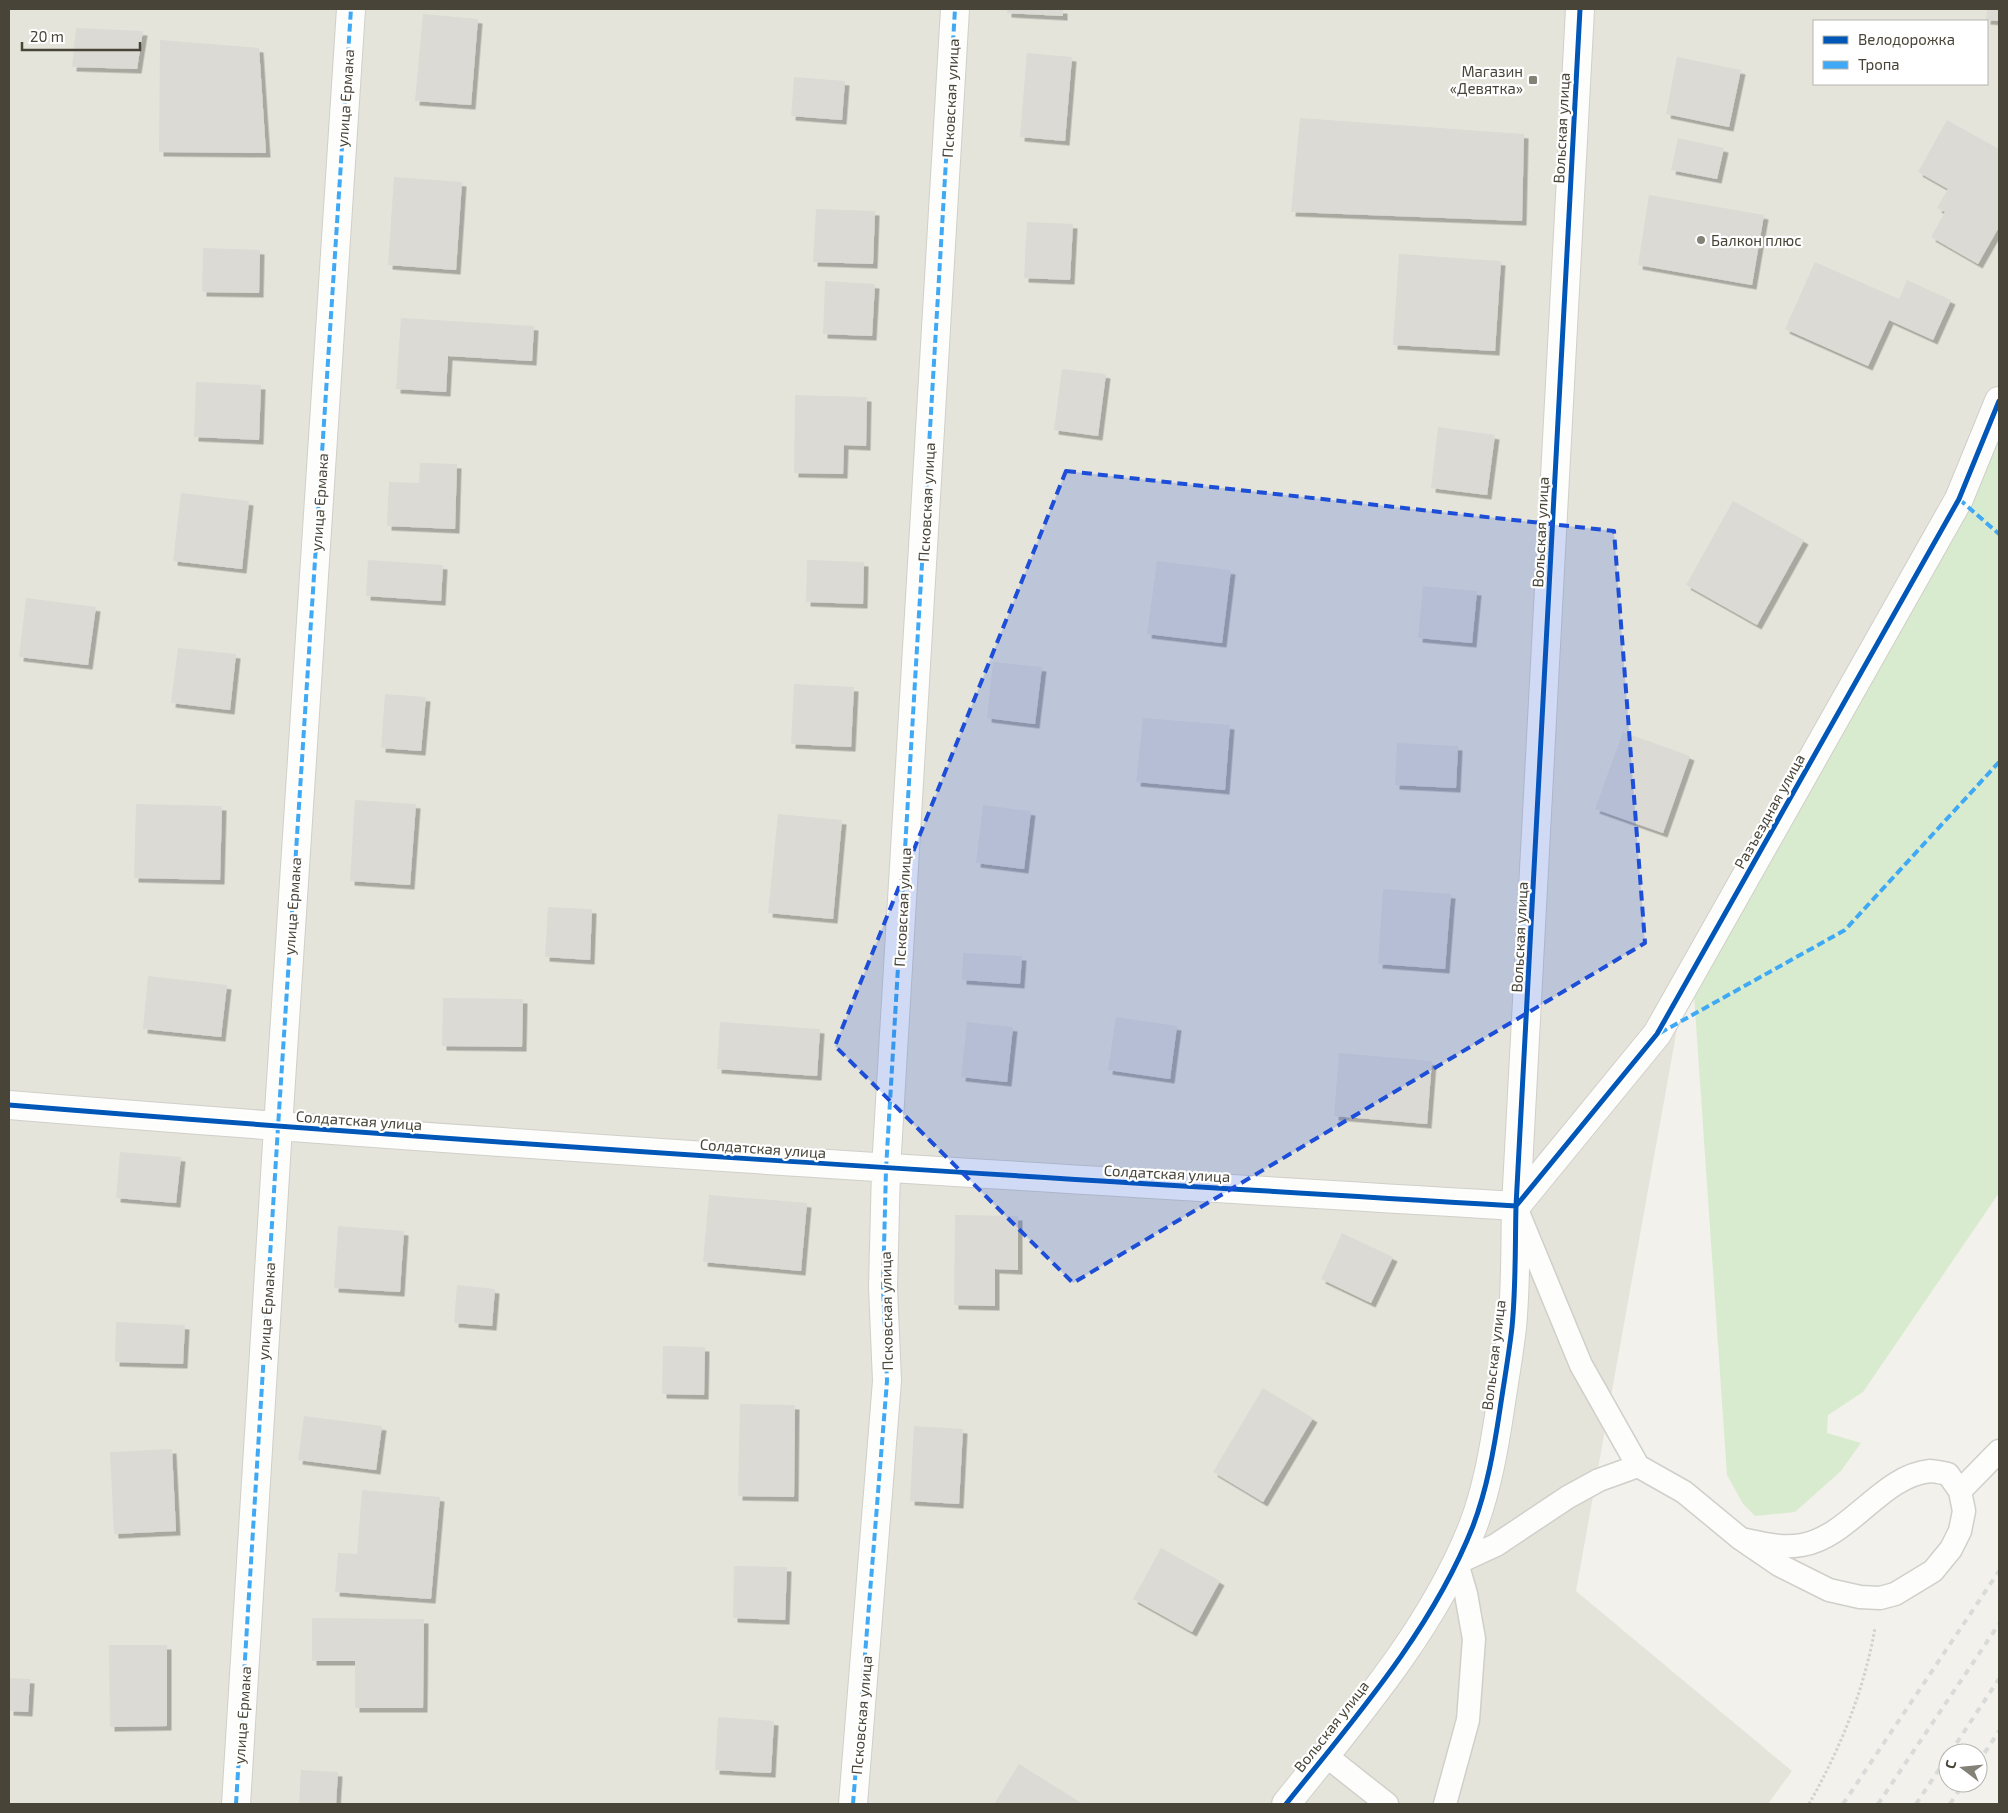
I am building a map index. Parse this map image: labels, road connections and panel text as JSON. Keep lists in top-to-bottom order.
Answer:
{
  "streets": {
    "street": [
      "улица Ермака",
      "Псковская улица",
      "Вольская улица",
      "Разъездная улица",
      "Солдатская улица"
    ]
  },
  "crossings": [
    ["улица Ермака", "Солдатская улица"],
    ["Псковская улица", "Солдатская улица"],
    ["Вольская улица", "Разъездная улица"],
    ["Вольская улица", "Солдатская улица"],
    ["Разъездная улица", "Солдатская улица"]
  ],
  "places": {
    "transit": ["Магазин «Девятка»"],
    "other": ["Балкон плюс"]
  },
  "legend": ["Велодорожка", "Тропа"],
  "scale_bar": "20 m",
  "north": "left"
}
